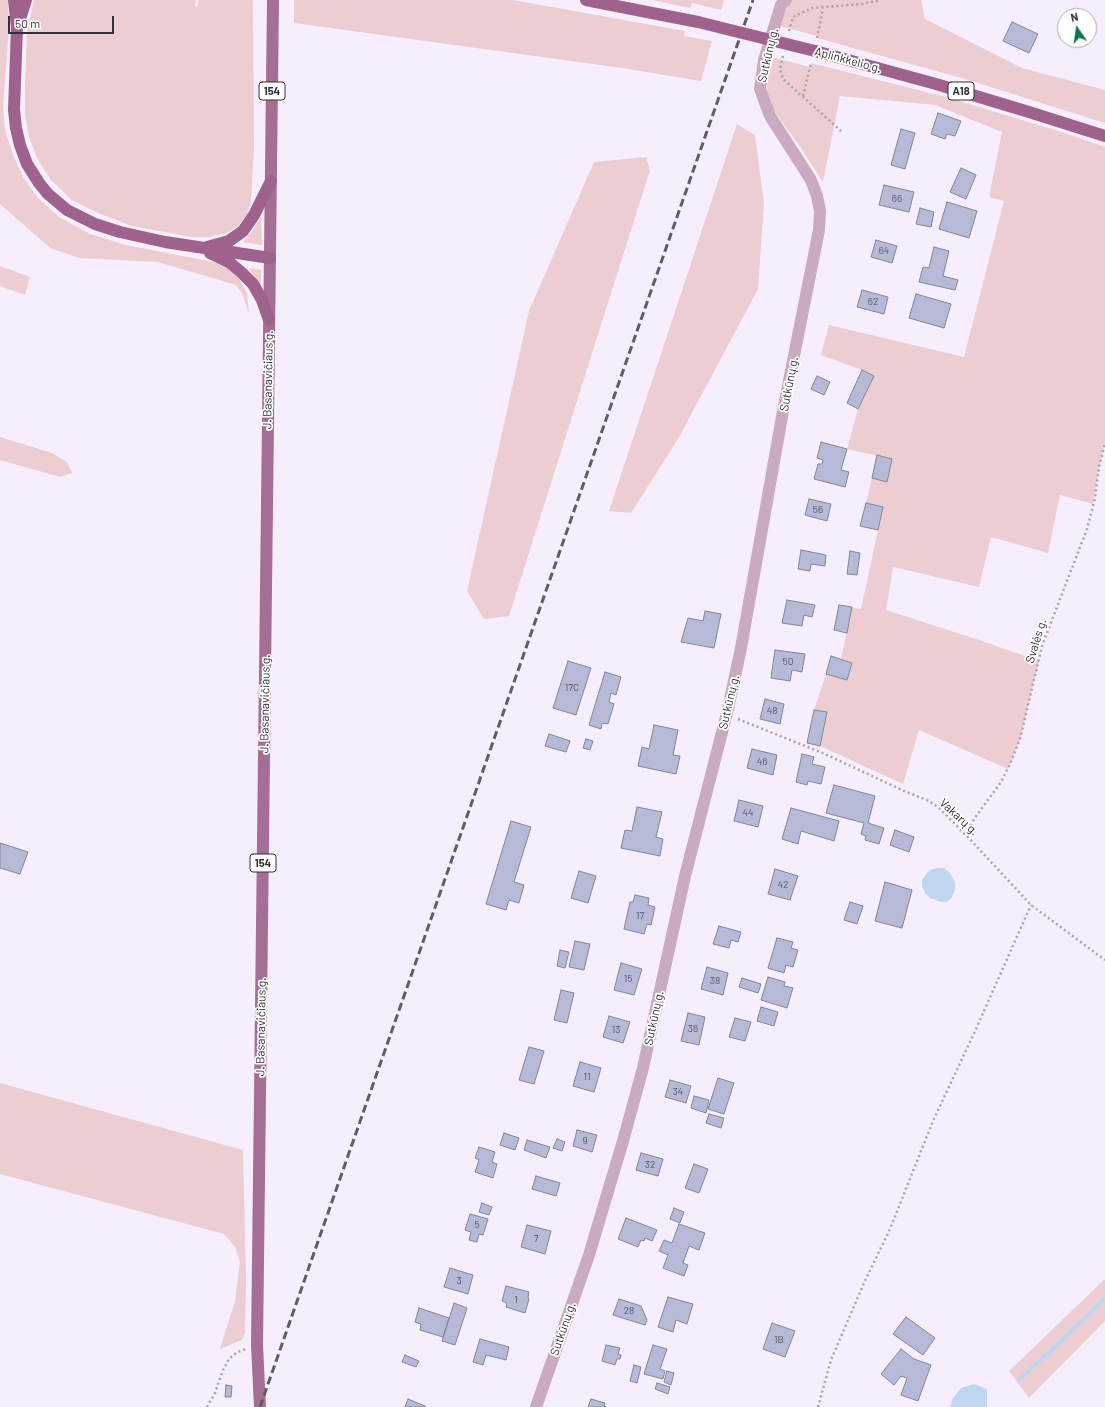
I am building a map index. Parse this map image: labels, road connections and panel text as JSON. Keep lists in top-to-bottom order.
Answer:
{
  "streets": {
    "highway": ["Aplinkkelio g.", "A18"],
    "main road": ["154", "J. Basanavičiaus g."],
    "street": ["Sutkūnų g."],
    "path": ["Svalės g.", "Vakarų g."]
  },
  "crossings": [
    ["Sutkūnų g.", "Vakarų g."],
    ["Svalės g.", "Vakarų g."]
  ],
  "house_numbers": [
    "66",
    "64",
    "62",
    "56",
    "50",
    "17C",
    "48",
    "46",
    "44",
    "42",
    "17",
    "15",
    "38",
    "36",
    "13",
    "11",
    "34",
    "9",
    "32",
    "5",
    "7",
    "3",
    "1",
    "28",
    "1B"
  ],
  "scale_bar": "50 m",
  "north": "top"
}
